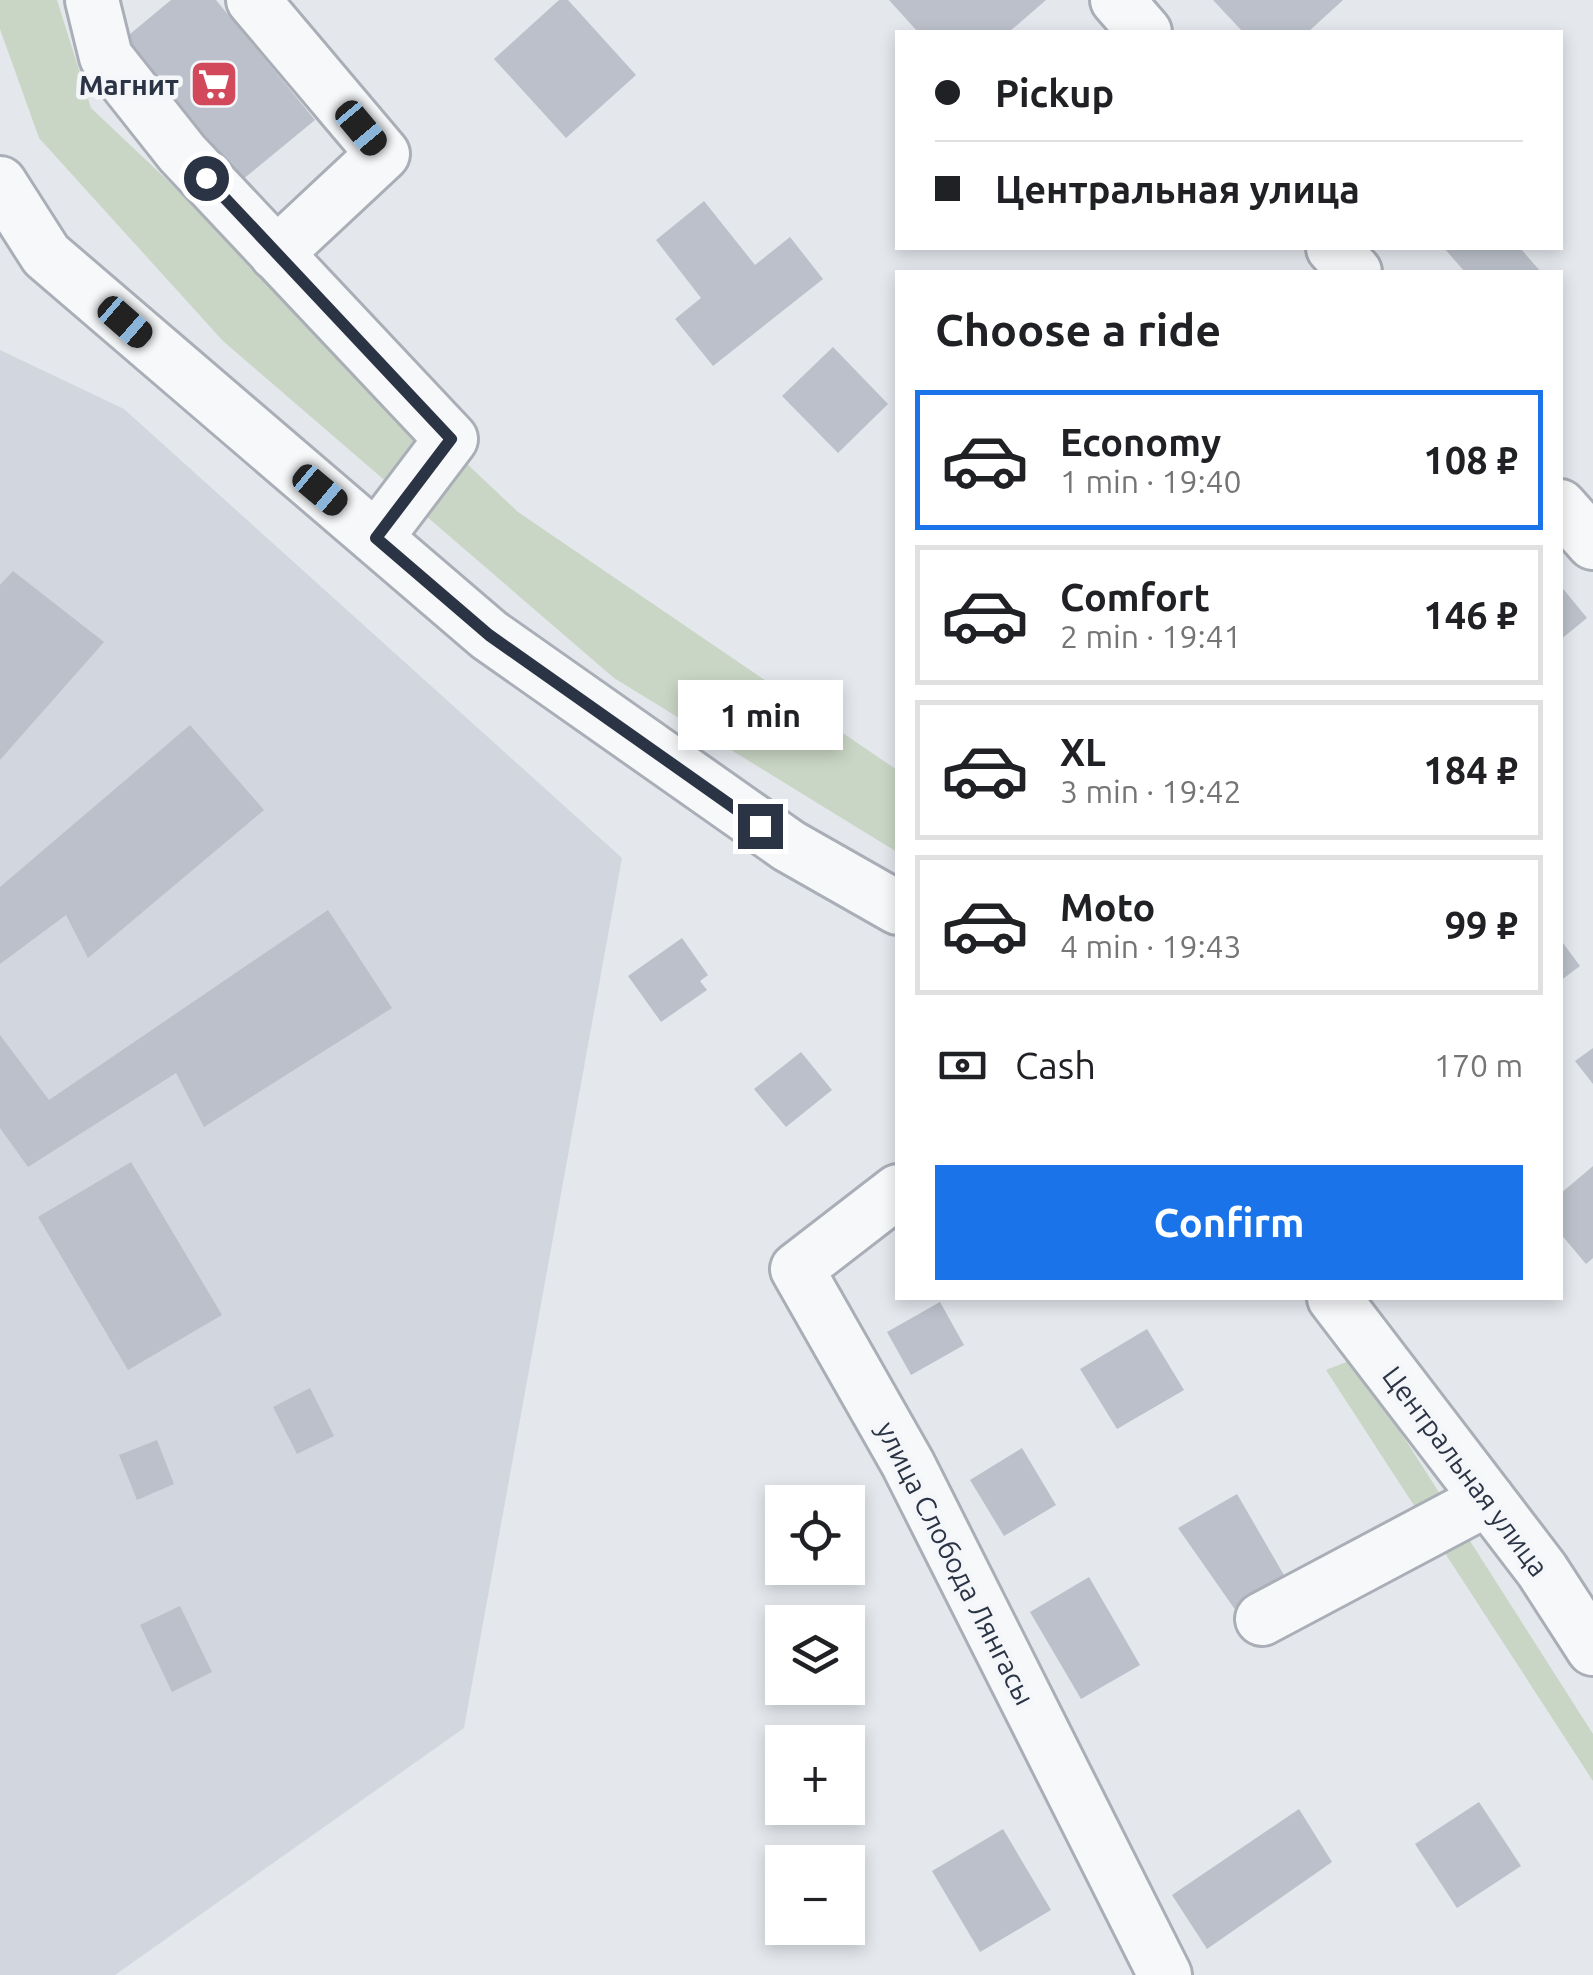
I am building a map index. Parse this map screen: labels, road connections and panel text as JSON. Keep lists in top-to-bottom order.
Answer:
{
  "streets": {
    "street": ["Центральная улица", "улица Слобода Лянгасы"]
  },
  "places": {
    "supermarket": ["Магнит"]
  },
  "page": {
    "banner": ["Pickup", "Центральная улица"],
    "heading": "Choose a ride",
    "list": [
      {
        "name": "Economy",
        "note": "1 min · 19:40",
        "value": "108 ₽"
      },
      {
        "name": "Comfort",
        "note": "2 min · 19:41",
        "value": "146 ₽"
      },
      {
        "name": "XL",
        "note": "3 min · 19:42",
        "value": "184 ₽"
      },
      {
        "name": "Moto",
        "note": "4 min · 19:43",
        "value": "99 ₽"
      }
    ],
    "bubble": "1 min",
    "pay": ["Cash", "170 m"],
    "buttons": "Confirm",
    "map_buttons": ["+", "−"]
  }
}
